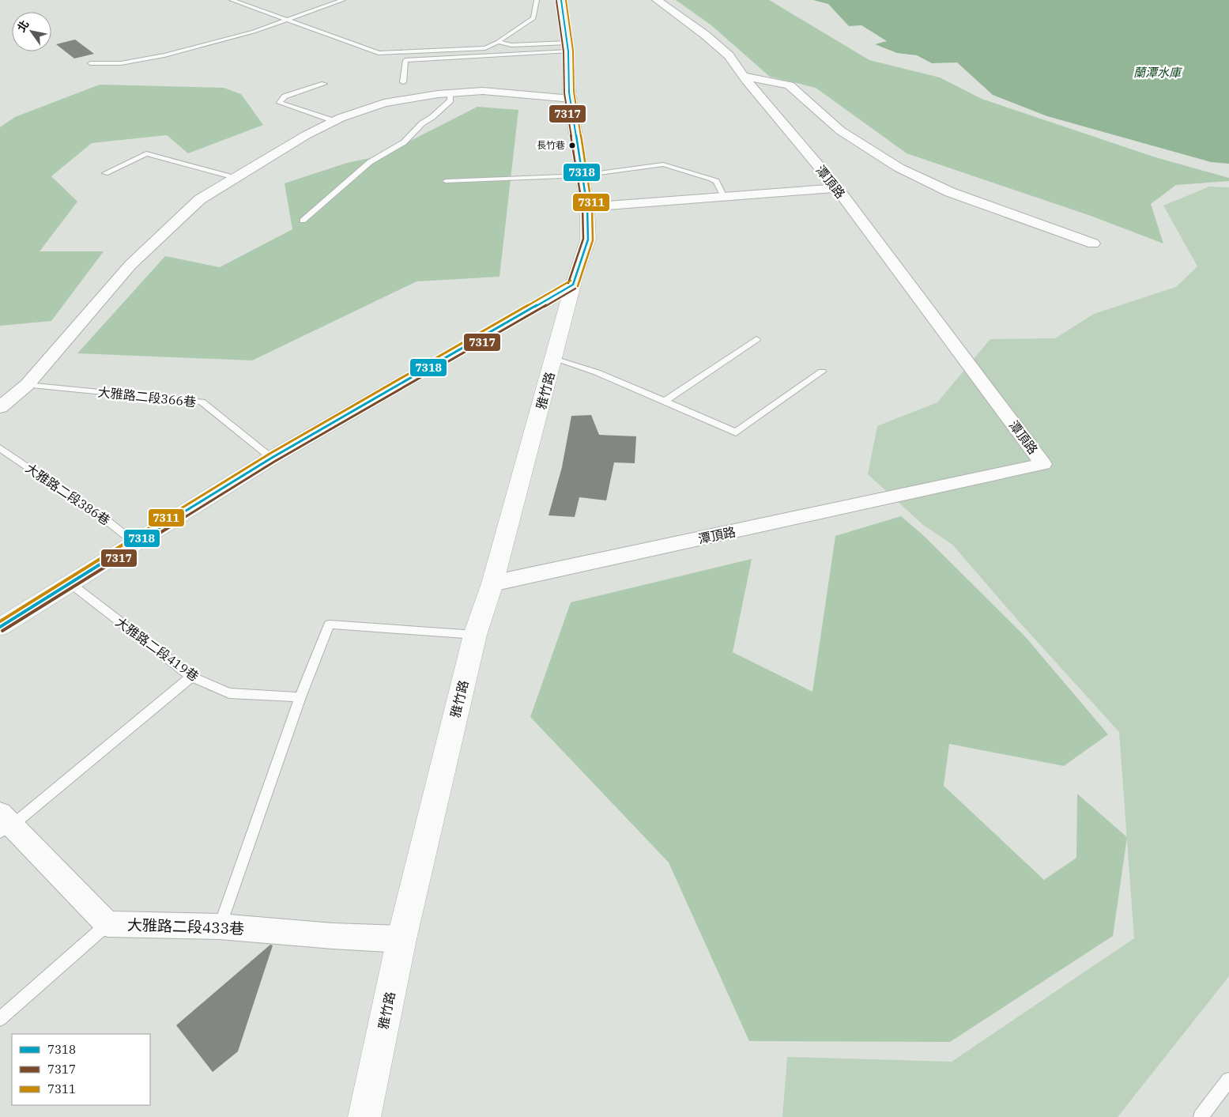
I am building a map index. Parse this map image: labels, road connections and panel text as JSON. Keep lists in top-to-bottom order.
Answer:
{
  "streets": {
    "street": ["潭頂路", "雅竹路", "大雅路二段433巷"],
    "lane": ["大雅路二段366巷", "大雅路二段386巷", "大雅路二段419巷"]
  },
  "crossings": [
    ["潭頂路", "雅竹路"],
    ["雅竹路", "大雅路二段433巷"]
  ],
  "water": ["蘭潭水庫"],
  "places": ["長竹巷"],
  "lines": ["transit line 7318", "transit line 7311", "transit line 7317"],
  "legend": ["7318", "7317", "7311"],
  "north": "top left"
}
